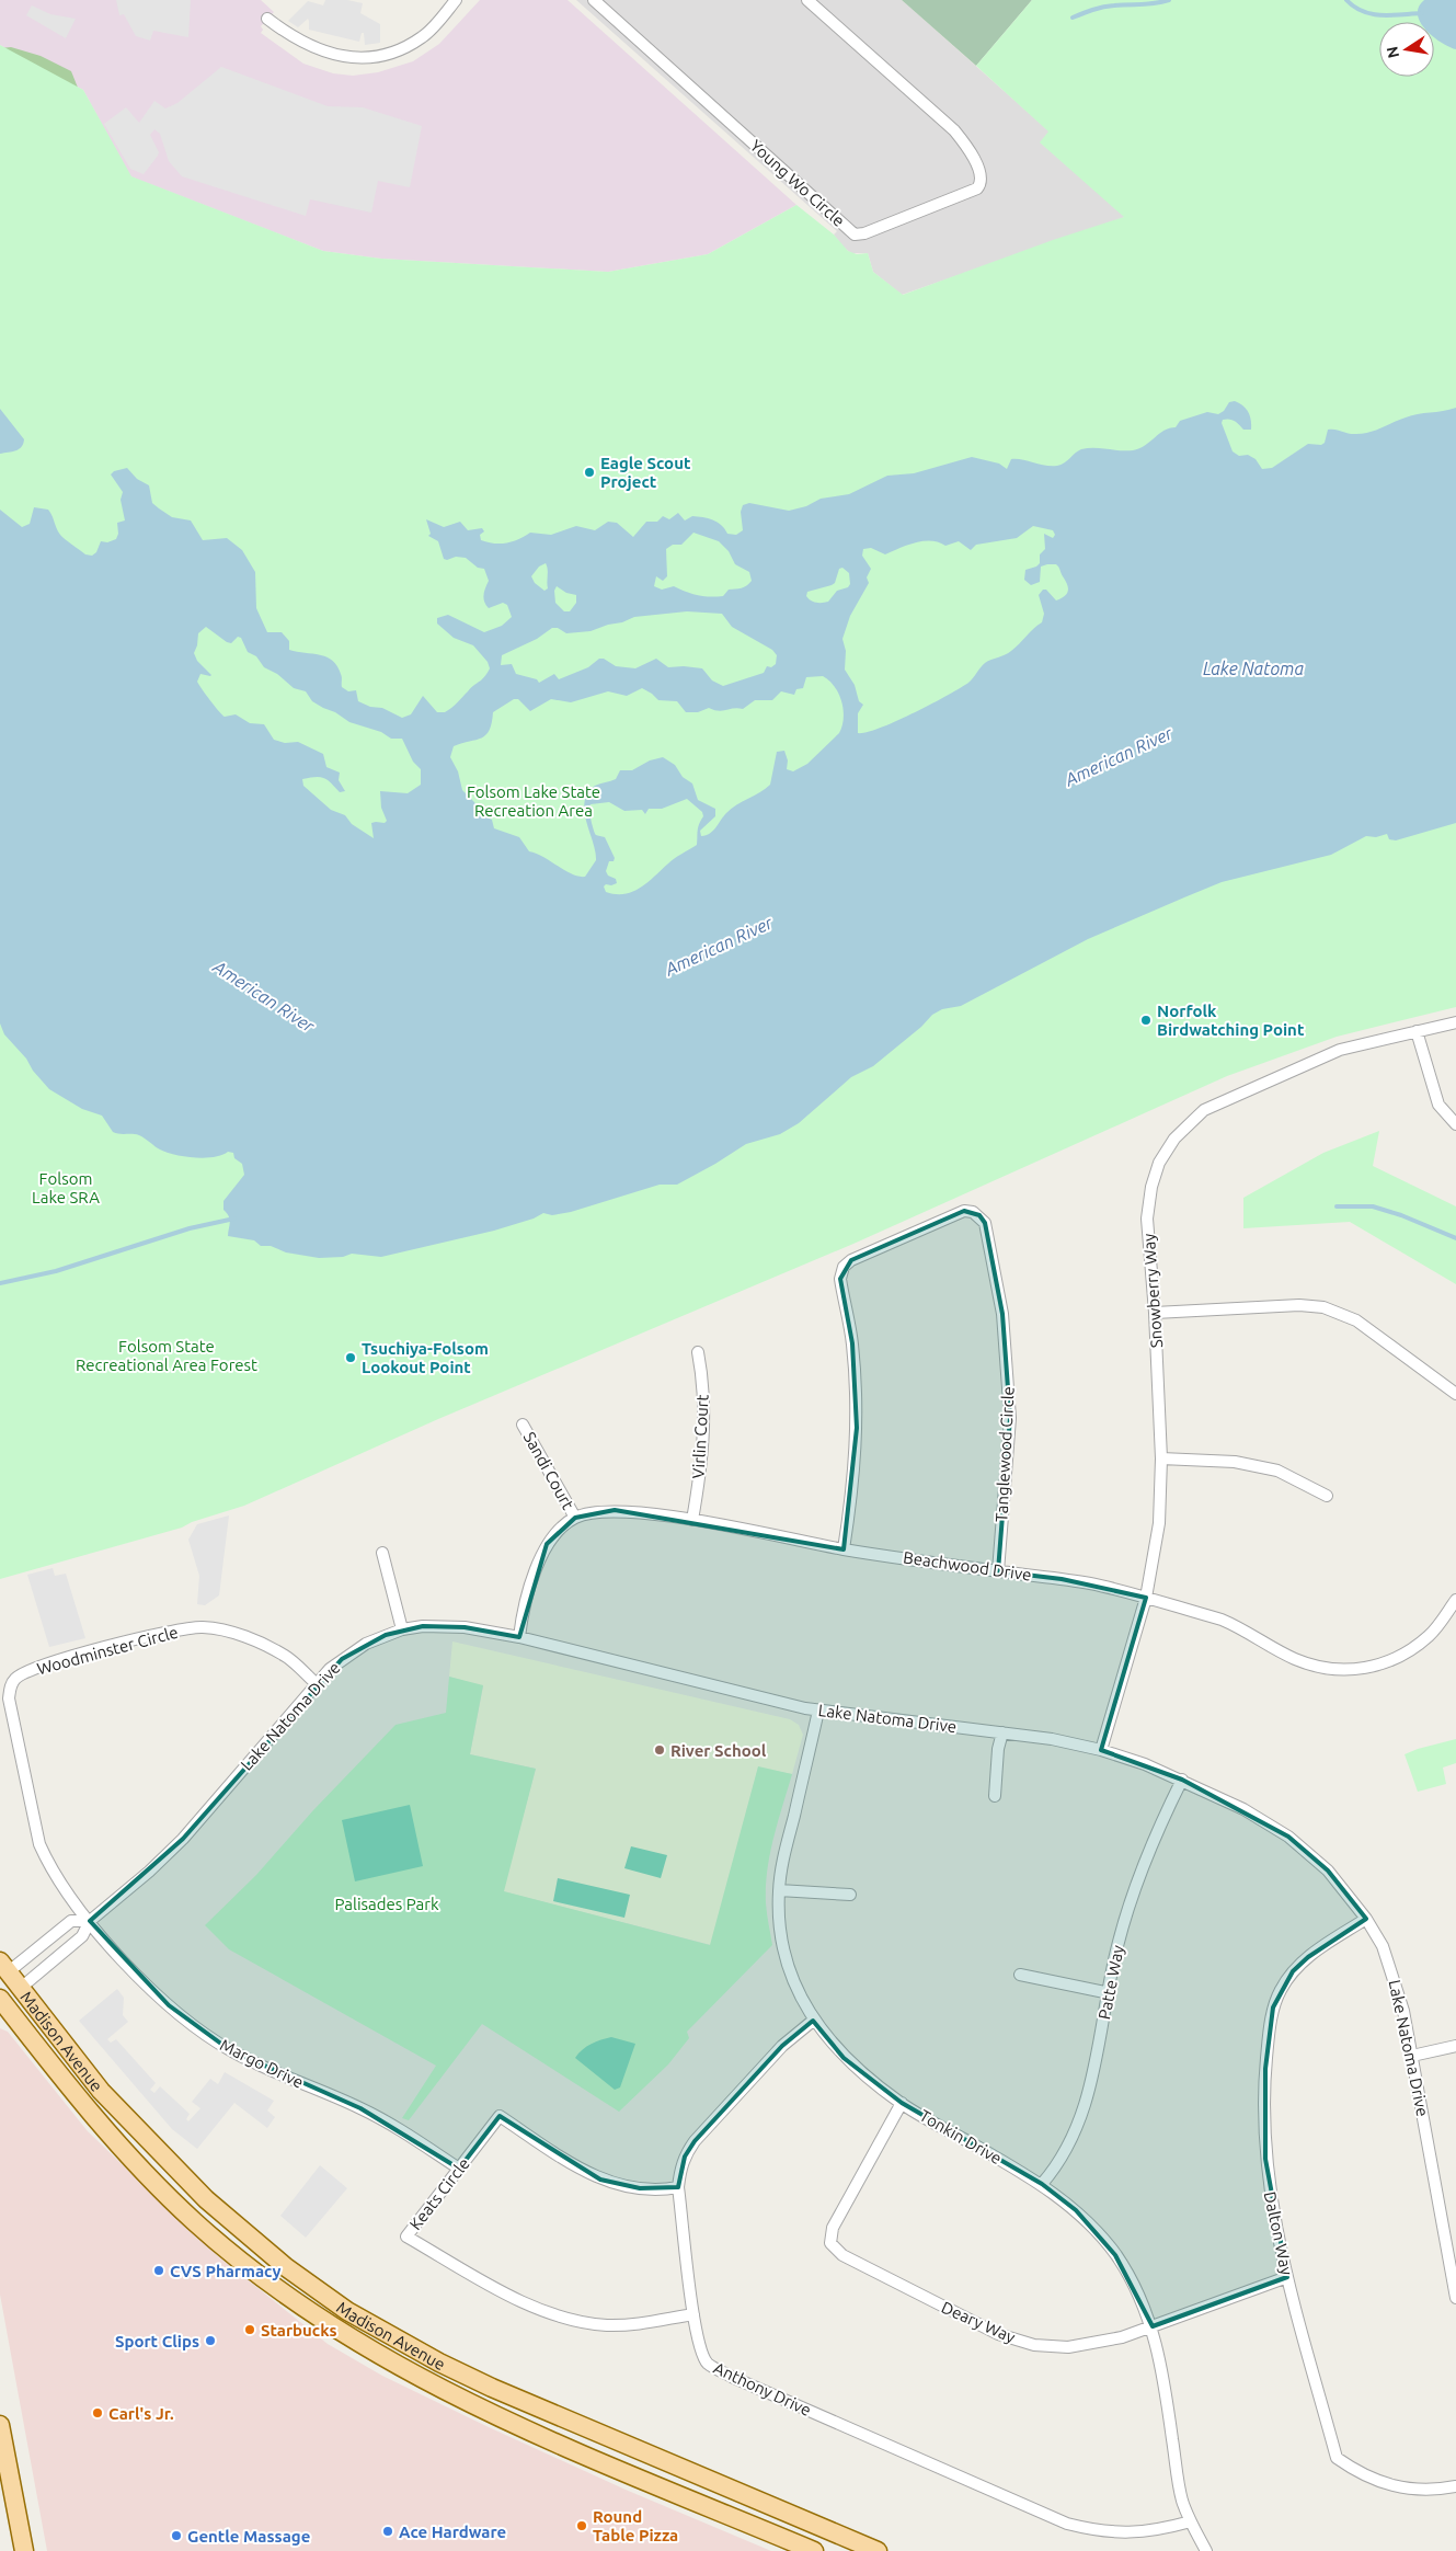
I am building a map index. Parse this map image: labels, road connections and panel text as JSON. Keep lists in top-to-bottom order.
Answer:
{
  "streets": {
    "main road": ["Madison Avenue"],
    "street": [
      "Young Wo Circle",
      "Snowberry Way",
      "Virlin Court",
      "Tanglewood Circle",
      "Sandi Court",
      "Beachwood Drive",
      "Woodminster Circle",
      "Lake Natoma Drive",
      "Patte Way",
      "Margo Drive",
      "Tonkin Drive",
      "Keats Circle",
      "Dalton Way",
      "Deary Way",
      "Anthony Drive"
    ]
  },
  "crossings": [
    ["Snowberry Way", "Beachwood Drive"],
    ["Snowberry Way", "Lake Natoma Drive"],
    ["Virlin Court", "Beachwood Drive"],
    ["Tanglewood Circle", "Beachwood Drive"],
    ["Sandi Court", "Beachwood Drive"],
    ["Beachwood Drive", "Lake Natoma Drive"],
    ["Woodminster Circle", "Lake Natoma Drive"],
    ["Woodminster Circle", "Margo Drive"],
    ["Lake Natoma Drive", "Patte Way"],
    ["Lake Natoma Drive", "Madison Avenue"],
    ["Lake Natoma Drive", "Margo Drive"],
    ["Lake Natoma Drive", "Tonkin Drive"],
    ["Lake Natoma Drive", "Dalton Way"],
    ["Patte Way", "Tonkin Drive"],
    ["Margo Drive", "Keats Circle"],
    ["Tonkin Drive", "Deary Way"],
    ["Tonkin Drive", "Anthony Drive"],
    ["Keats Circle", "Anthony Drive"],
    ["Dalton Way", "Deary Way"]
  ],
  "water": ["Lake Natoma", "American River"],
  "parks": [
    "Folsom Lake State Recreation Area",
    "Folsom Lake SRA",
    "Folsom State Recreational Area Forest",
    "Palisades Park"
  ],
  "places": [
    "Eagle Scout Project",
    "Norfolk Birdwatching Point",
    "Tsuchiya-Folsom Lookout Point",
    "River School",
    "CVS Pharmacy",
    "Starbucks",
    "Sport Clips",
    "Carl's Jr.",
    "Round Table Pizza",
    "Ace Hardware",
    "Gentle Massage"
  ],
  "north": "left"
}
